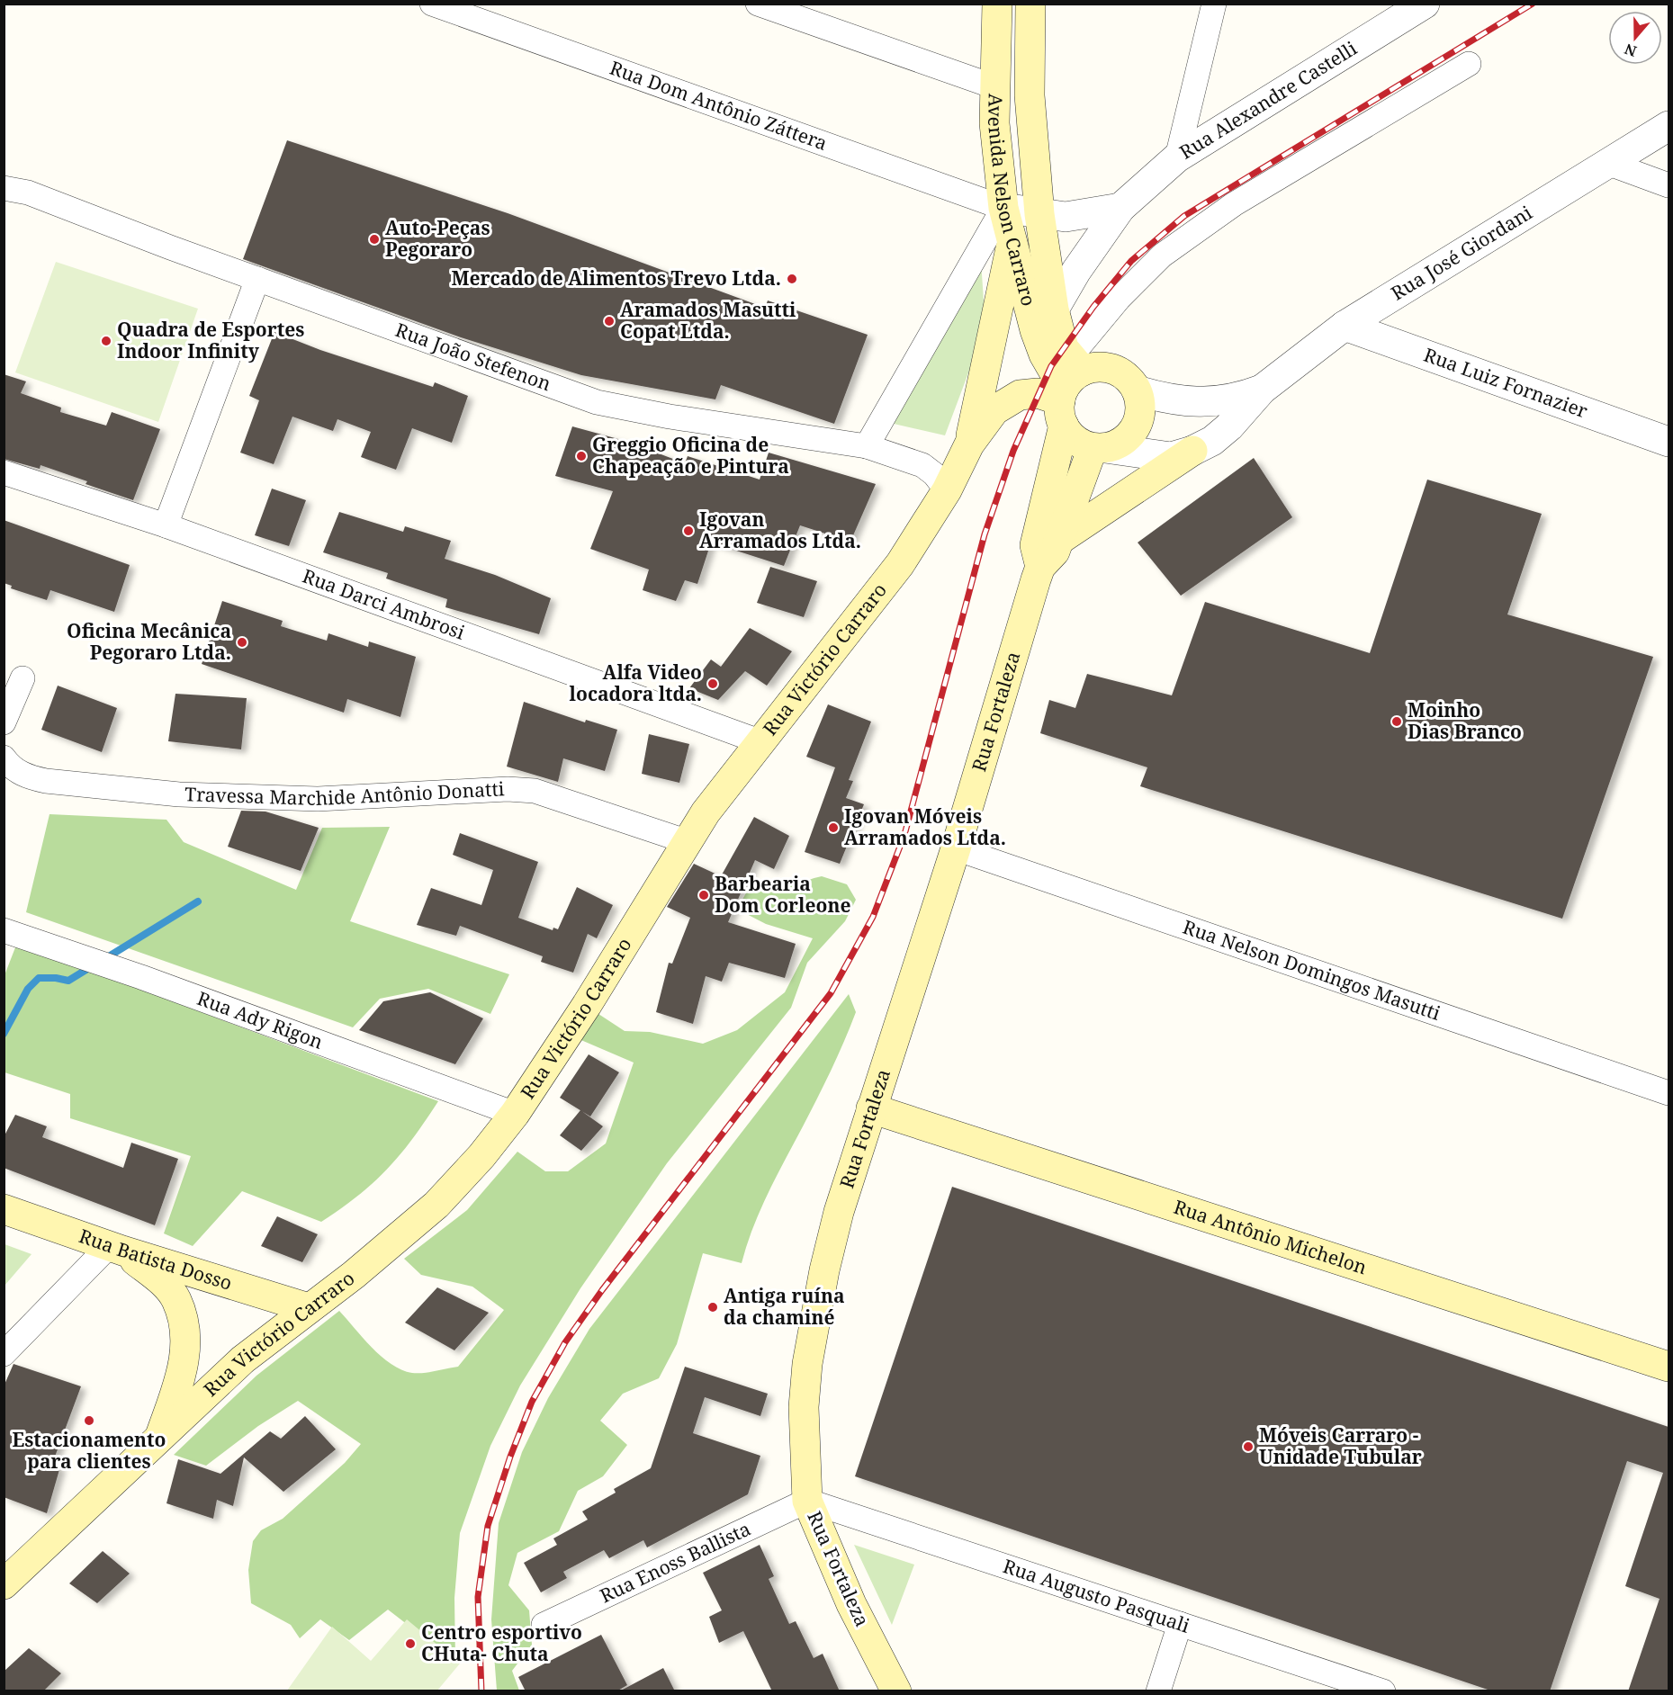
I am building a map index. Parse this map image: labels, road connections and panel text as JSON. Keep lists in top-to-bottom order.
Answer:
{
  "streets": {
    "main road": [
      "Avenida Nelson Carraro",
      "Rua Victório Carraro",
      "Rua Fortaleza",
      "Rua Antônio Michelon",
      "Rua Batista Dosso"
    ],
    "street": [
      "Rua Alexandre Castelli",
      "Rua Dom Antônio Záttera",
      "Rua José Giordani",
      "Rua João Stefenon",
      "Rua Luiz Fornazier",
      "Rua Darci Ambrosi",
      "Travessa Marchide Antônio Donatti",
      "Rua Nelson Domingos Masutti",
      "Rua Ady Rigon",
      "Rua Enoss Ballista",
      "Rua Augusto Pasquali"
    ]
  },
  "crossings": [
    ["Rua Alexandre Castelli", "Rua Dom Antônio Záttera"],
    ["Rua Alexandre Castelli", "Avenida Nelson Carraro"],
    ["Rua Dom Antônio Záttera", "Avenida Nelson Carraro"],
    ["Avenida Nelson Carraro", "Rua José Giordani"],
    ["Avenida Nelson Carraro", "Rua Victório Carraro"],
    ["Avenida Nelson Carraro", "Rua Fortaleza"],
    ["Rua José Giordani", "Rua Luiz Fornazier"],
    ["Rua José Giordani", "Rua Victório Carraro"],
    ["Rua José Giordani", "Rua Fortaleza"],
    ["Rua João Stefenon", "Rua Victório Carraro"],
    ["Rua Darci Ambrosi", "Rua Victório Carraro"],
    ["Rua Victório Carraro", "Rua Fortaleza"],
    ["Rua Victório Carraro", "Travessa Marchide Antônio Donatti"],
    ["Rua Victório Carraro", "Rua Ady Rigon"],
    ["Rua Victório Carraro", "Rua Batista Dosso"],
    ["Rua Fortaleza", "Rua Nelson Domingos Masutti"],
    ["Rua Fortaleza", "Rua Antônio Michelon"],
    ["Rua Fortaleza", "Rua Enoss Ballista"],
    ["Rua Fortaleza", "Rua Augusto Pasquali"],
    ["Rua Enoss Ballista", "Rua Augusto Pasquali"]
  ],
  "places": [
    "Auto-Peças Pegoraro",
    "Mercado de Alimentos Trevo Ltda.",
    "Aramados Masutti Copat Ltda.",
    "Quadra de Esportes Indoor Infinity",
    "Greggio Oficina de Chapeação e Pintura",
    "Igovan Arramados Ltda.",
    "Oficina Mecânica Pegoraro Ltda.",
    "Alfa Video locadora ltda.",
    "Moinho Dias Branco",
    "Igovan Móveis Arramados Ltda.",
    "Barbearia Dom Corleone",
    "Antiga ruína da chaminé",
    "Estacionamento para clientes",
    "Móveis Carraro - Unidade Tubular",
    "Centro esportivo CHuta- Chuta"
  ],
  "north": "bottom"
}
